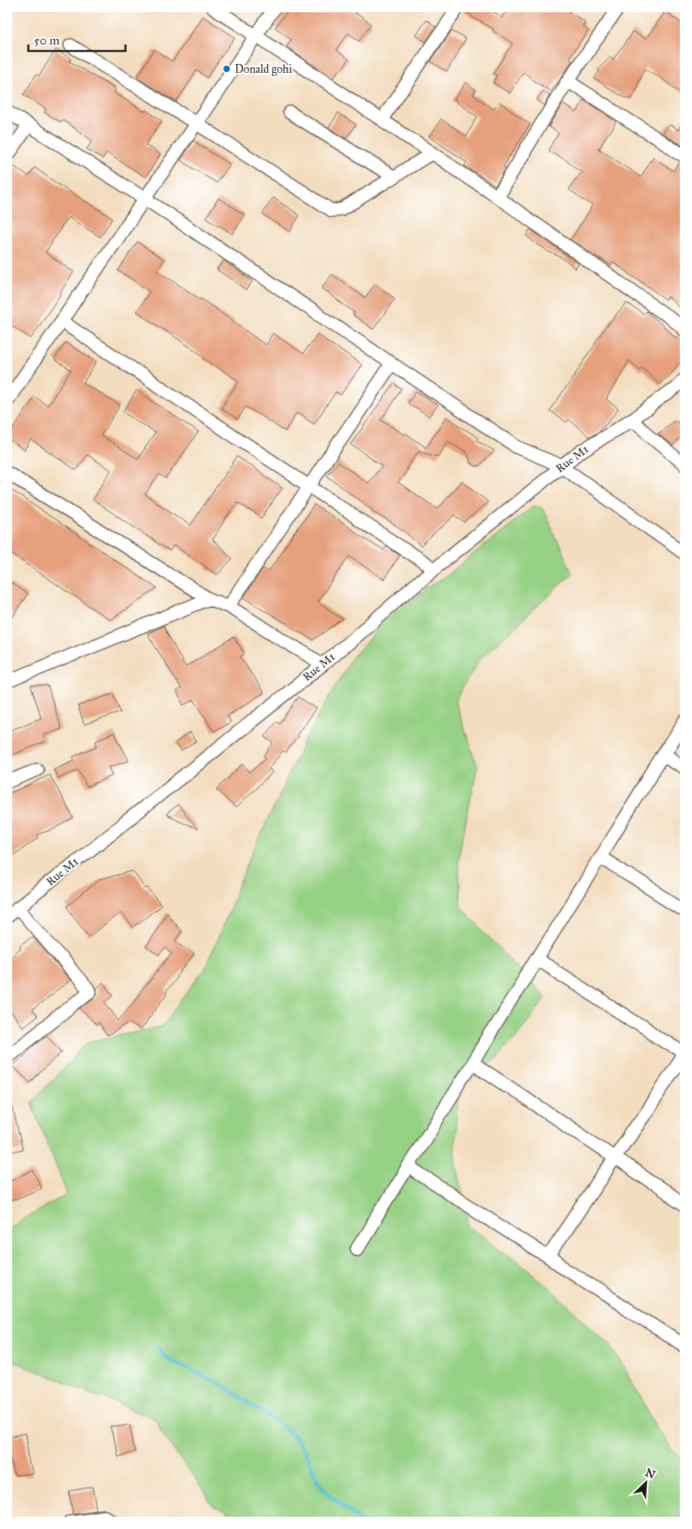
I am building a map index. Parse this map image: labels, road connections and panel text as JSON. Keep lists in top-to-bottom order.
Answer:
{
  "streets": {
    "street": ["Rue M1"]
  },
  "places": ["Donald gohi"],
  "scale_bar": "50 m",
  "north": "top right"
}
